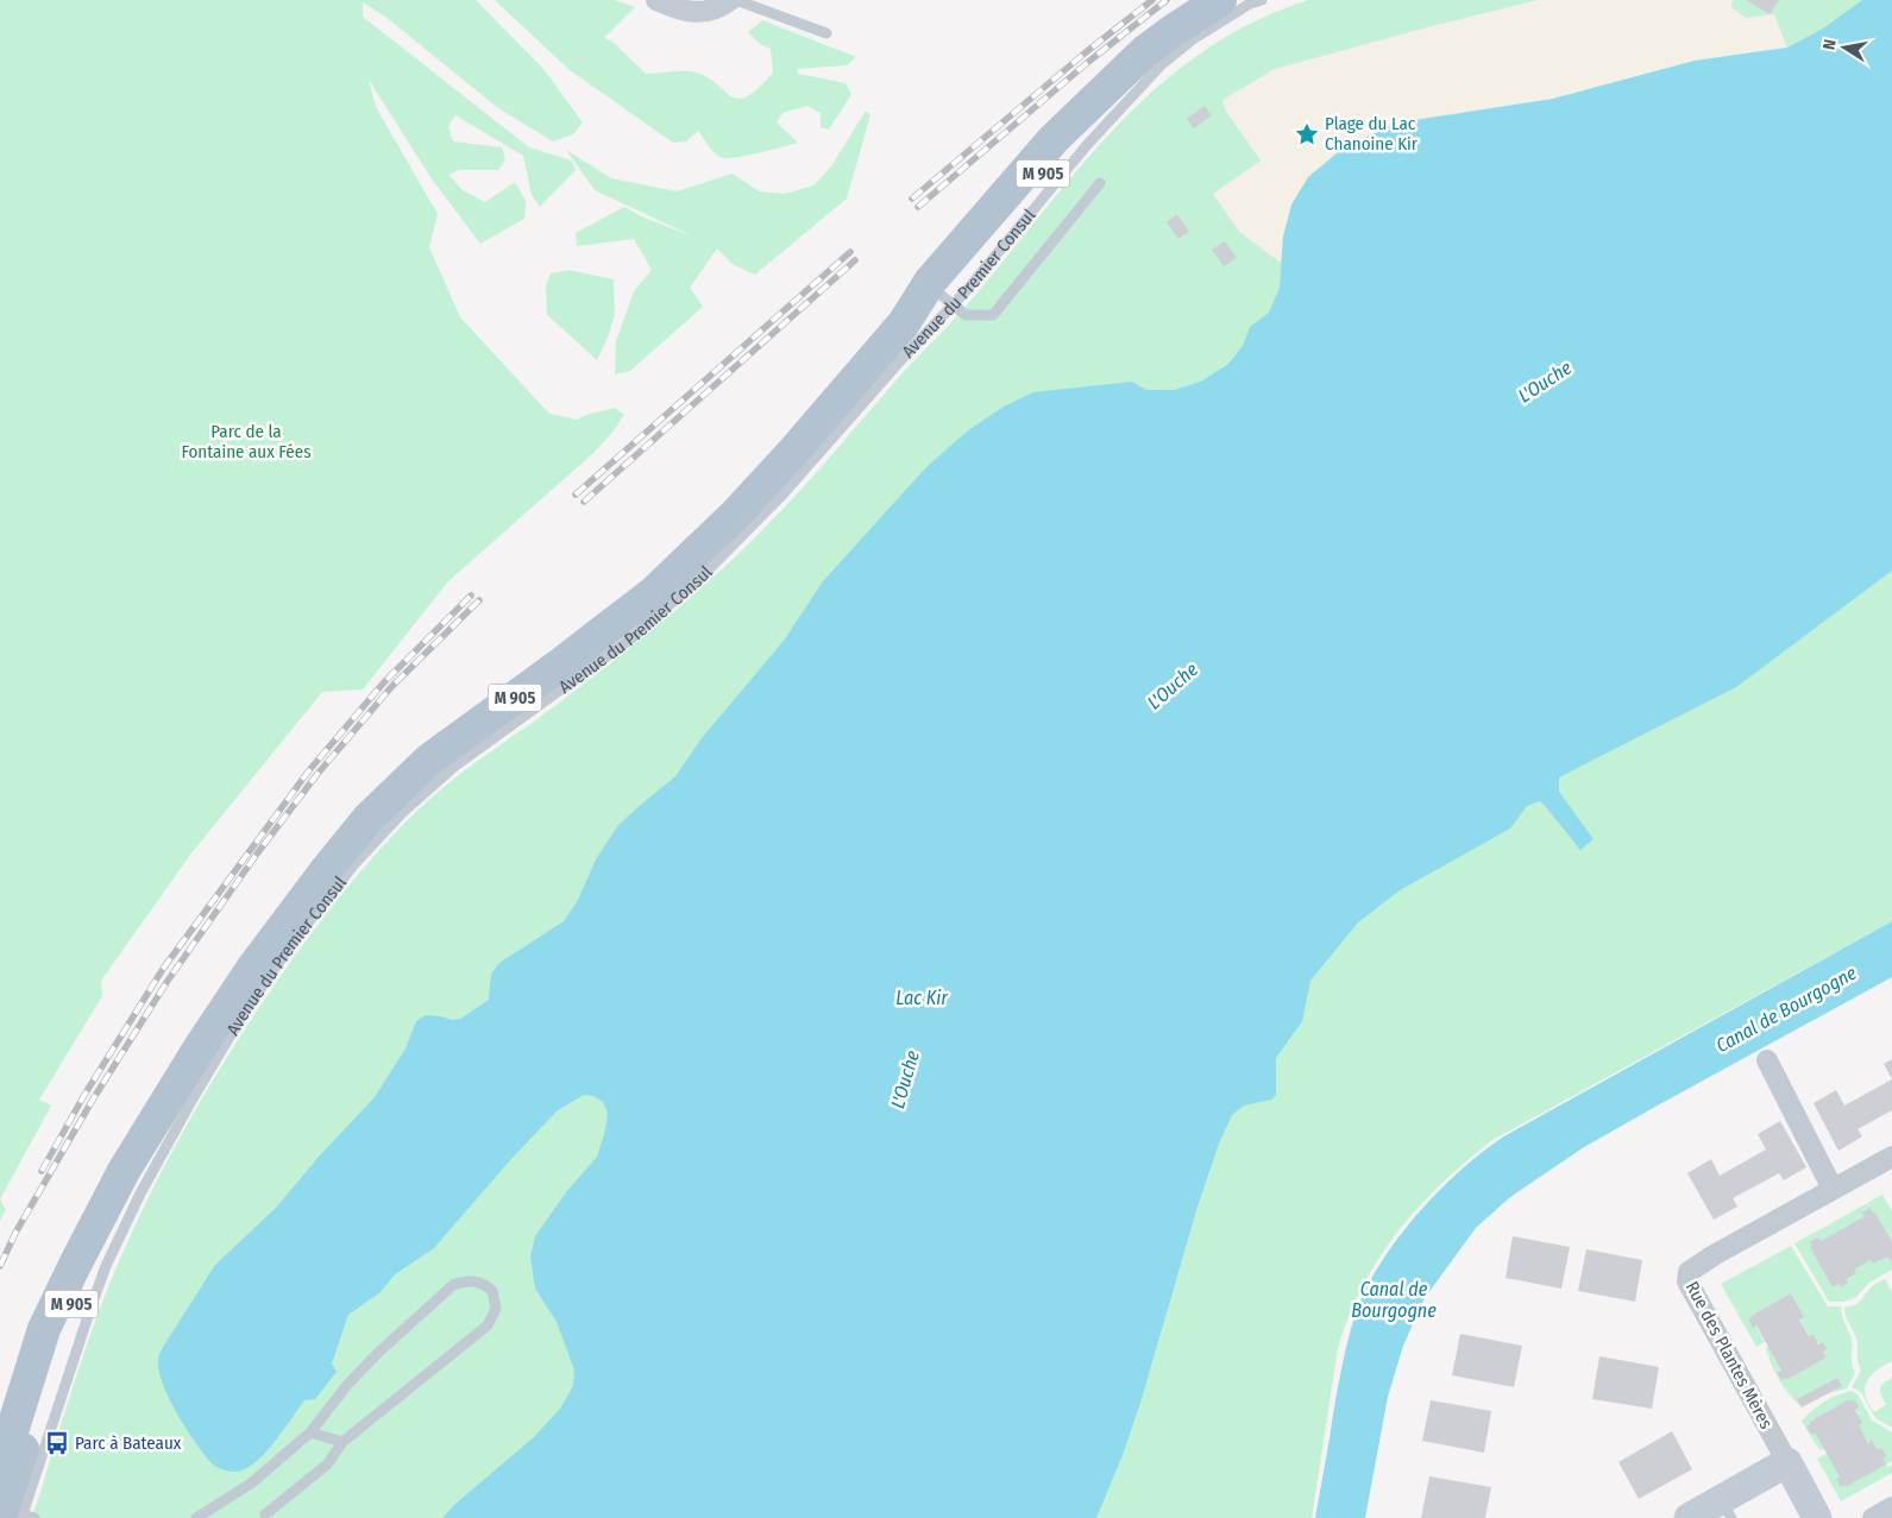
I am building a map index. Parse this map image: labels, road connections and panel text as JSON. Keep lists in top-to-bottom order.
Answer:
{
  "streets": {
    "main road": ["M 905", "Avenue du Premier Consul"],
    "street": ["Rue des Plantes Mères"]
  },
  "water": ["L'Ouche", "Lac Kir", "Canal de Bourgogne"],
  "parks": ["Parc de la Fontaine aux Fées"],
  "places": {
    "place": ["Plage du Lac Chanoine Kir"],
    "bus stop": ["Parc à Bateaux"]
  },
  "north": "left"
}
